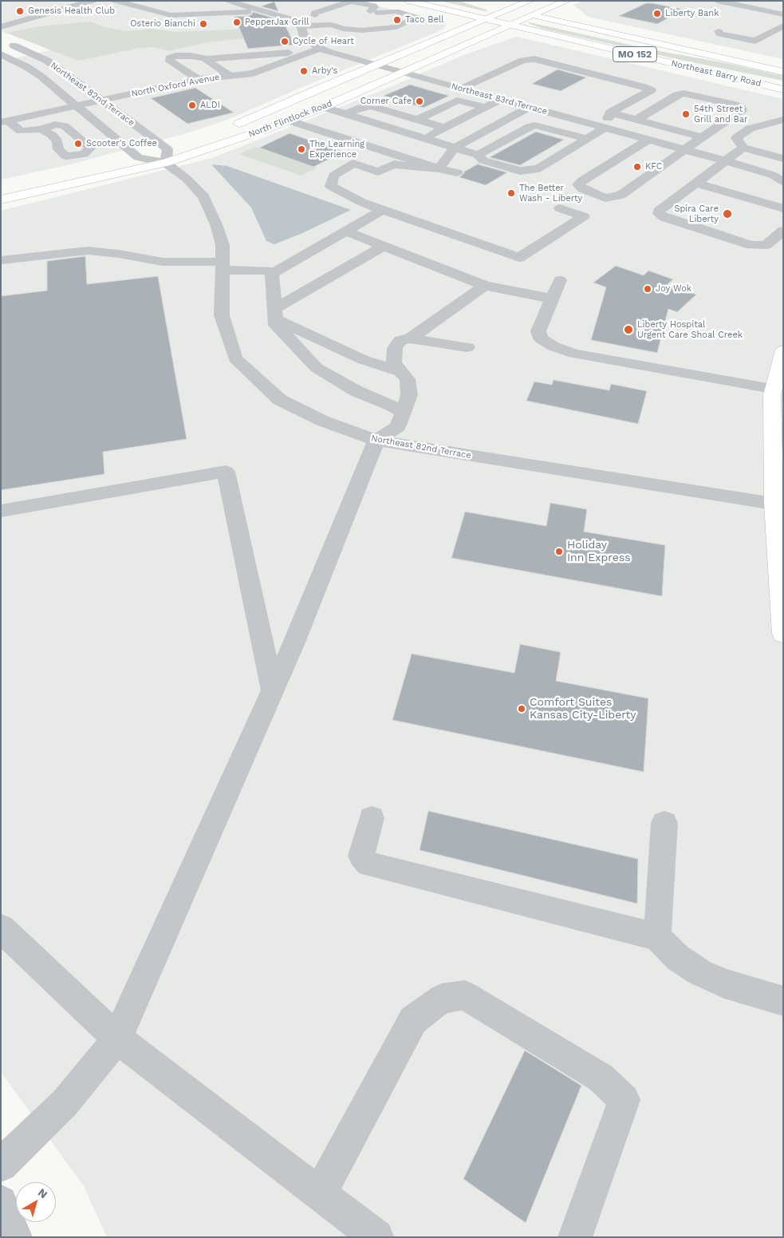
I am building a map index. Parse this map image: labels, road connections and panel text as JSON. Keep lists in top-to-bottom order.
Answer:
{
  "streets": {
    "main road": ["MO 152", "Northeast Barry Road", "North Flintlock Road"],
    "street": ["North Oxford Avenue", "Northeast 82nd Terrace", "Northeast 83rd Terrace"]
  },
  "crossings": [
    ["MO 152", "Northeast Barry Road"],
    ["MO 152", "North Flintlock Road"],
    ["Northeast Barry Road", "North Flintlock Road"],
    ["North Oxford Avenue", "Northeast 82nd Terrace"],
    ["North Oxford Avenue", "Northeast 83rd Terrace"],
    ["Northeast 82nd Terrace", "North Flintlock Road"],
    ["Northeast 83rd Terrace", "North Flintlock Road"]
  ],
  "places": [
    "Genesis Health Club",
    "Liberty Bank",
    "Taco Bell",
    "PepperJax Grill",
    "Osterio Bianchi",
    "Cycle of Heart",
    "Arby's",
    "Corner Cafe",
    "ALDI",
    "54th Street Grill and Bar",
    "Scooter's Coffee",
    "The Learning Experience",
    "KFC",
    "The Better Wash - Liberty",
    "Spira Care Liberty",
    "Joy Wok",
    "Liberty Hospital Urgent Care Shoal Creek",
    "Holiday Inn Express",
    "Comfort Suites Kansas City-Liberty"
  ],
  "north": "top right"
}
